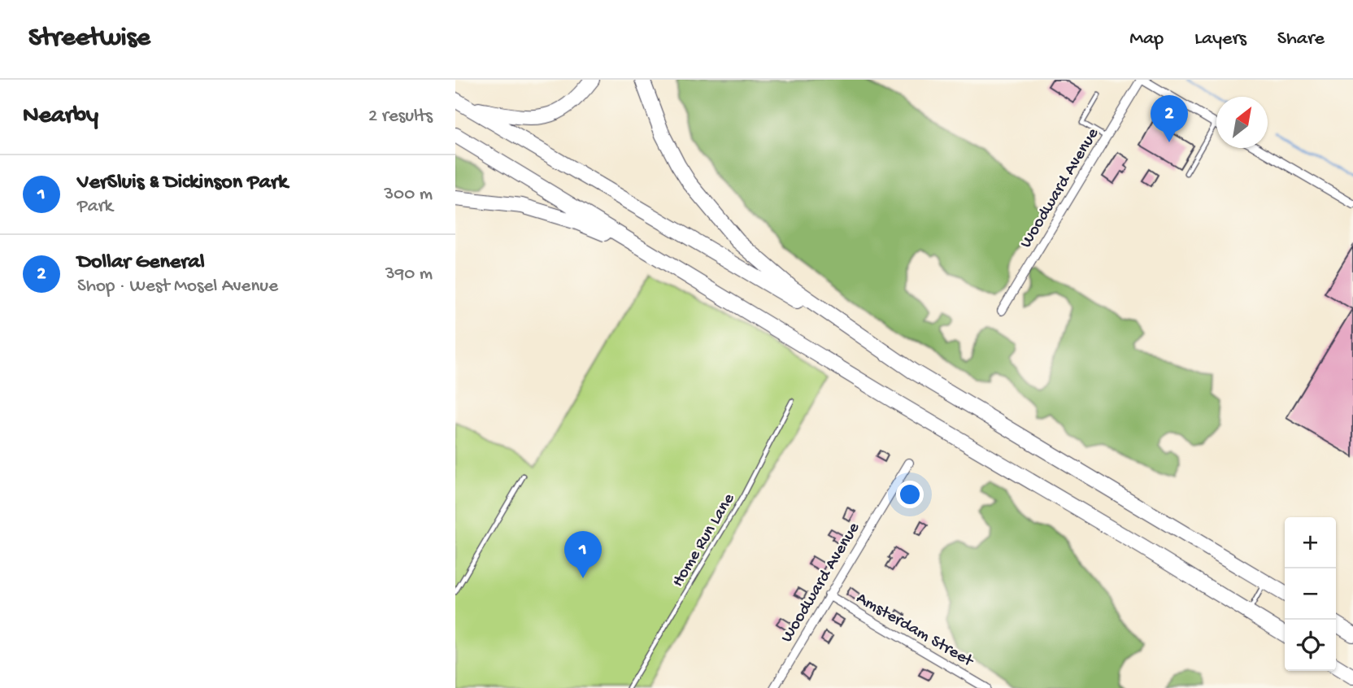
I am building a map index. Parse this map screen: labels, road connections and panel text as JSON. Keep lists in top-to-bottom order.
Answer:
{
  "streets": {
    "street": ["Woodward Avenue", "Amsterdam Street"],
    "lane": ["Home Run Lane"]
  },
  "crossings": [
    ["Woodward Avenue", "Amsterdam Street"]
  ],
  "north": "top right",
  "page": {
    "header": "Streetwise",
    "nav": ["Map", "Layers", "Share"],
    "heading": ["Nearby", "2 results"],
    "pins": ["2", "1"],
    "list": [
      {
        "mark": "1",
        "name": "VerSluis & Dickinson Park",
        "note": "Park",
        "value": "300 m"
      },
      {
        "mark": "2",
        "name": "Dollar General",
        "note": "Shop · West Mosel Avenue",
        "value": "390 m"
      }
    ],
    "map_buttons": ["+", "−"]
  }
}
